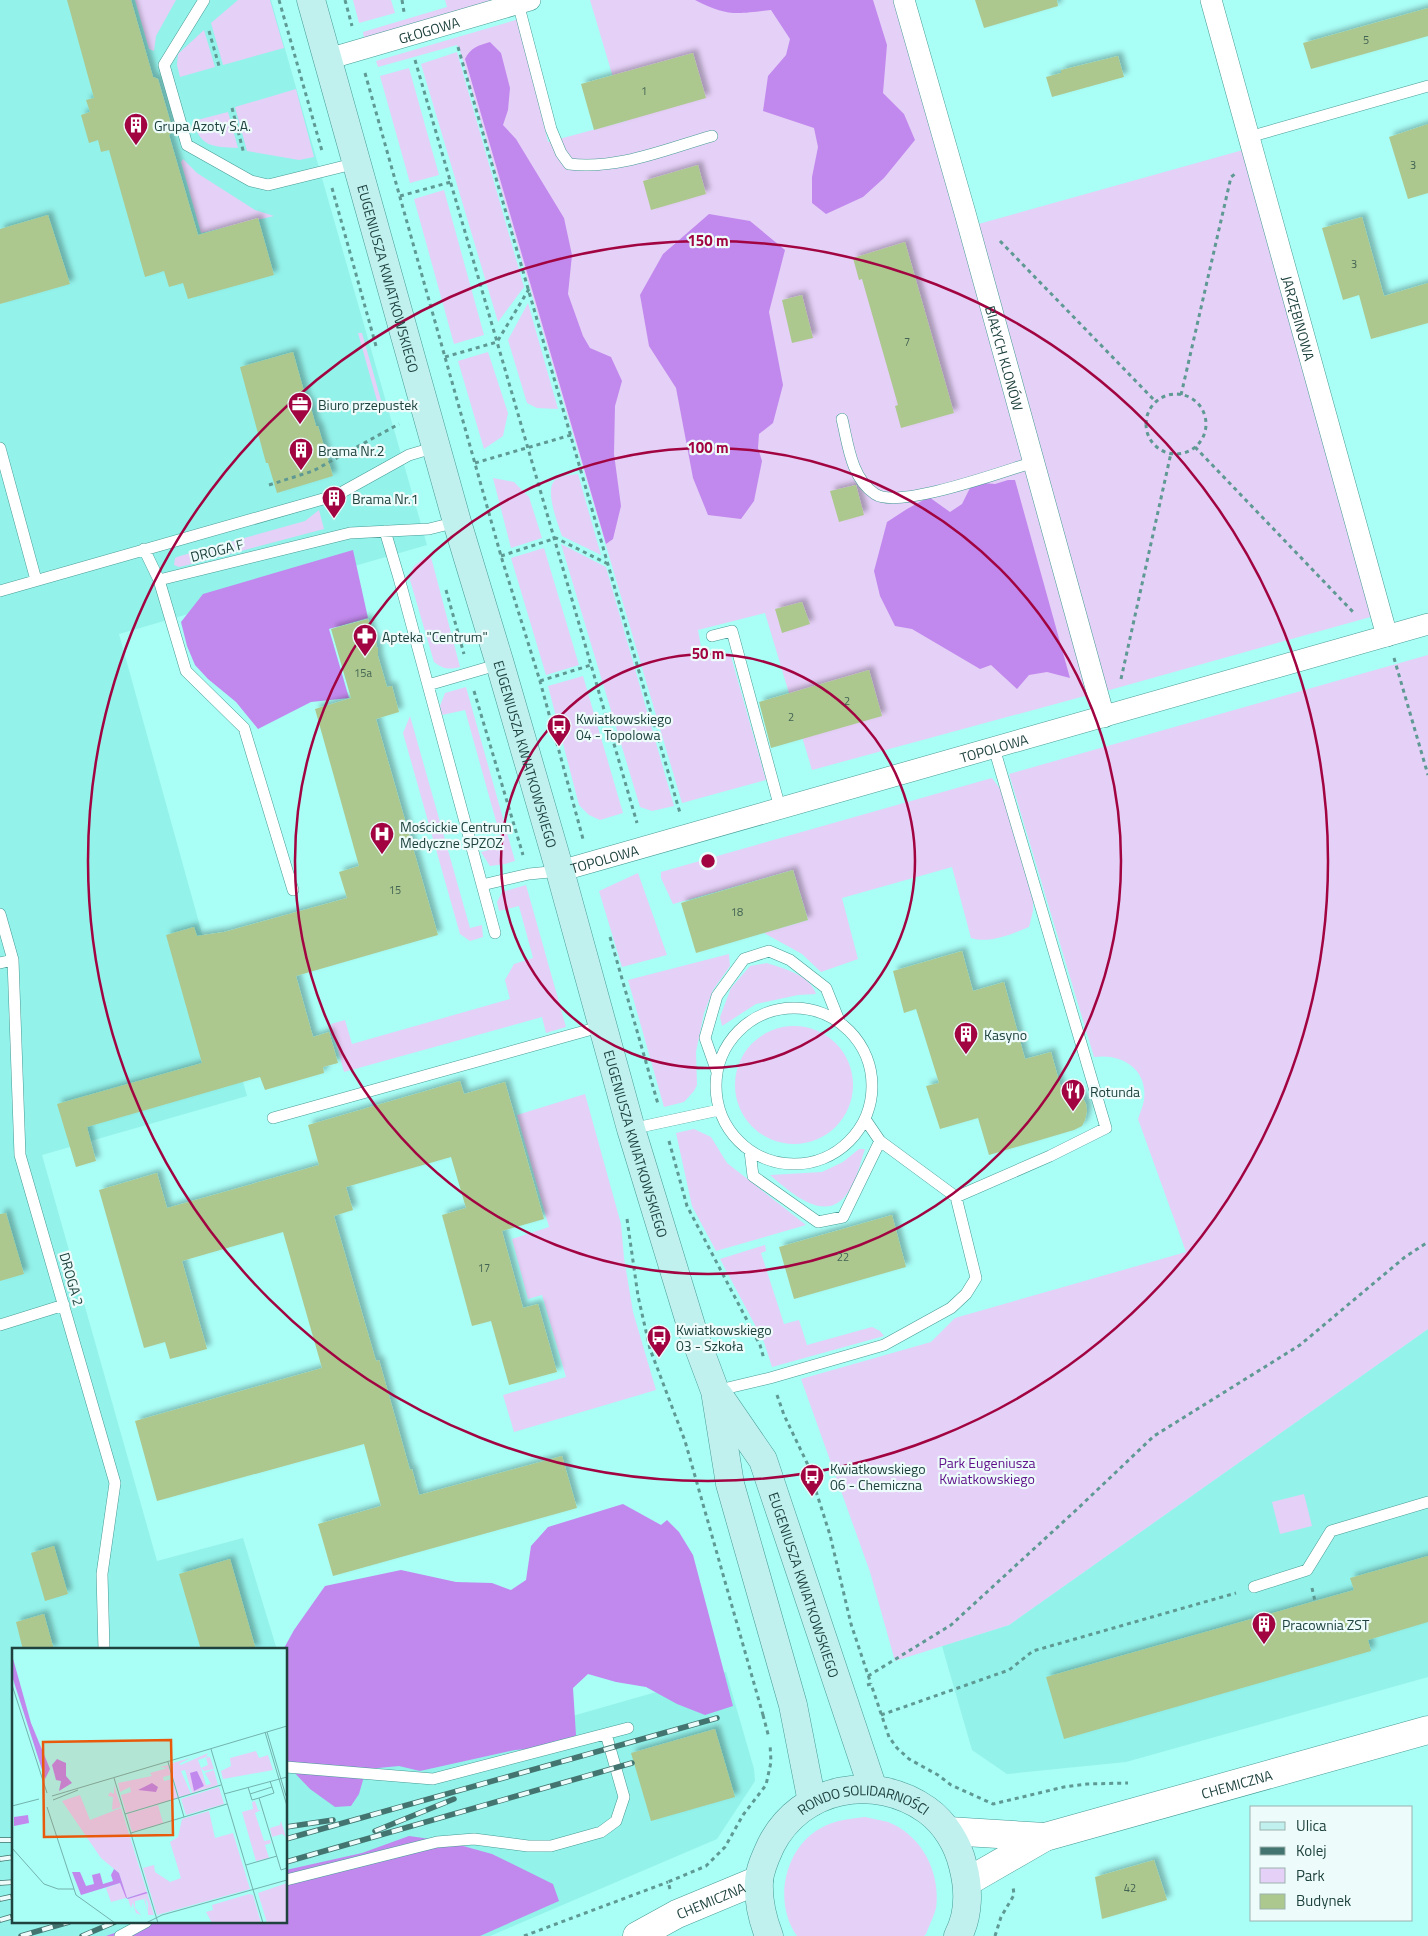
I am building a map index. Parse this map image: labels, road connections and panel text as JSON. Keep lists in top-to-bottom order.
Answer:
{
  "streets": {
    "main road": ["EUGENIUSZA KWIATKOWSKIEGO", "RONDO SOLIDARNOŚCI"],
    "street": [
      "GŁOGOWA",
      "JARZĘBINOWA",
      "BIAŁYCH KLONÓW",
      "TOPOLOWA",
      "CHEMICZNA"
    ],
    "lane": ["DROGA F", "DROGA 2"]
  },
  "crossings": [
    ["GŁOGOWA", "EUGENIUSZA KWIATKOWSKIEGO"],
    ["EUGENIUSZA KWIATKOWSKIEGO", "DROGA F"],
    ["EUGENIUSZA KWIATKOWSKIEGO", "TOPOLOWA"],
    ["EUGENIUSZA KWIATKOWSKIEGO", "RONDO SOLIDARNOŚCI"],
    ["JARZĘBINOWA", "TOPOLOWA"],
    ["BIAŁYCH KLONÓW", "TOPOLOWA"],
    ["CHEMICZNA", "RONDO SOLIDARNOŚCI"]
  ],
  "parks": ["Park Eugeniusza Kwiatkowskiego"],
  "places": {
    "building": [
      "Grupa Azoty S.A.",
      "Brama Nr.2",
      "Brama Nr.1",
      "Kasyno",
      "Pracownia ZST"
    ],
    "office": ["Biuro przepustek"],
    "pharmacy": ["Apteka \"Centrum\""],
    "bus stop": ["Kwiatkowskiego 04 - Topolowa", "Kwiatkowskiego 03 - Szkoła", "Kwiatkowskiego 06 - Chemiczna"],
    "hospital": ["Mościckie Centrum Medyczne SPZOZ"],
    "restaurant": ["Rotunda"]
  },
  "house_numbers": [
    "5",
    "1",
    "3",
    "3",
    "7",
    "15a",
    "2",
    "2",
    "15",
    "18",
    "22",
    "17",
    "42"
  ],
  "legend": [
    "Ulica",
    "Kolej",
    "Park",
    "Budynek"
  ],
  "rings": ["150 m", "100 m", "50 m"]
}
